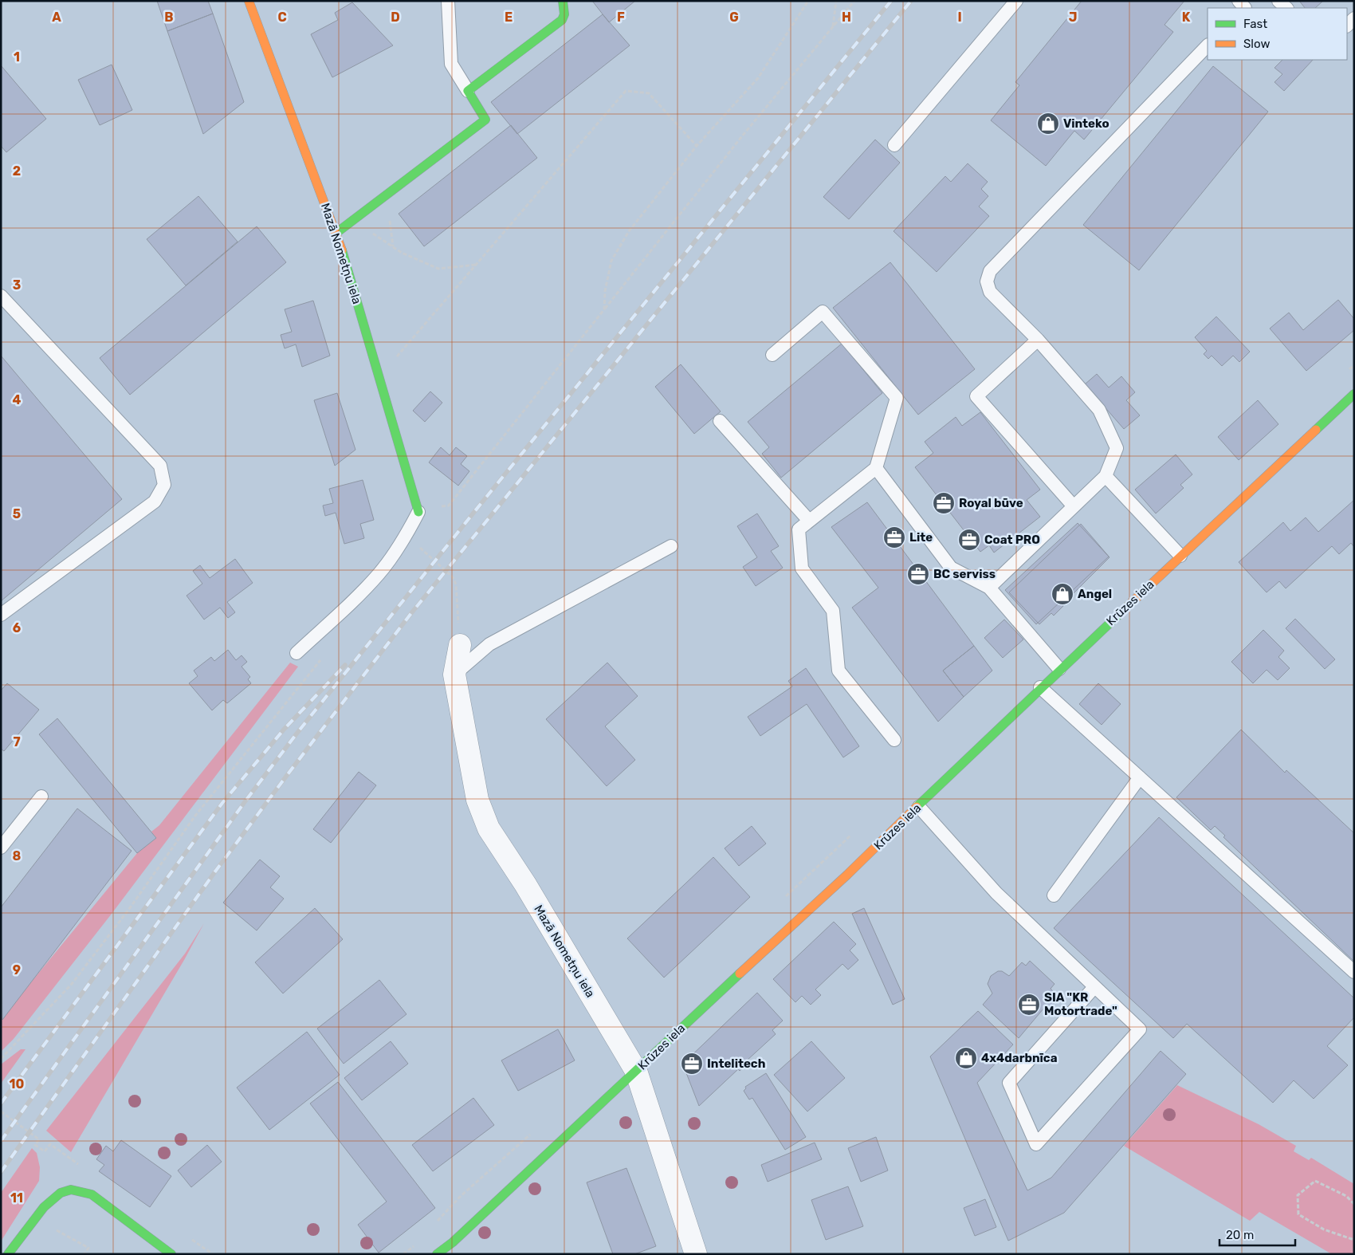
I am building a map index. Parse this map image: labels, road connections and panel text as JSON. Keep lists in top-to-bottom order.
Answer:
{
  "streets": {
    "street": ["Mazā Nometņu iela", "Krūzes iela"]
  },
  "crossings": [
    ["Mazā Nometņu iela", "Krūzes iela"]
  ],
  "places": {
    "shop": ["Vinteko", "Angel", "4x4darbnīca"],
    "office": [
      "Royal būve",
      "Lite",
      "Coat PRO",
      "BC serviss",
      "SIA \"KR Motortrade\"",
      "Intelitech"
    ]
  },
  "legend": ["Fast", "Slow"],
  "scale_bar": "20 m",
  "grid": {
    "columns": [
      "A",
      "B",
      "C",
      "D",
      "E",
      "F",
      "G",
      "H",
      "I",
      "J",
      "K"
    ],
    "rows": [
      "1",
      "2",
      "3",
      "4",
      "5",
      "6",
      "7",
      "8",
      "9",
      "10",
      "11"
    ]
  }
}
